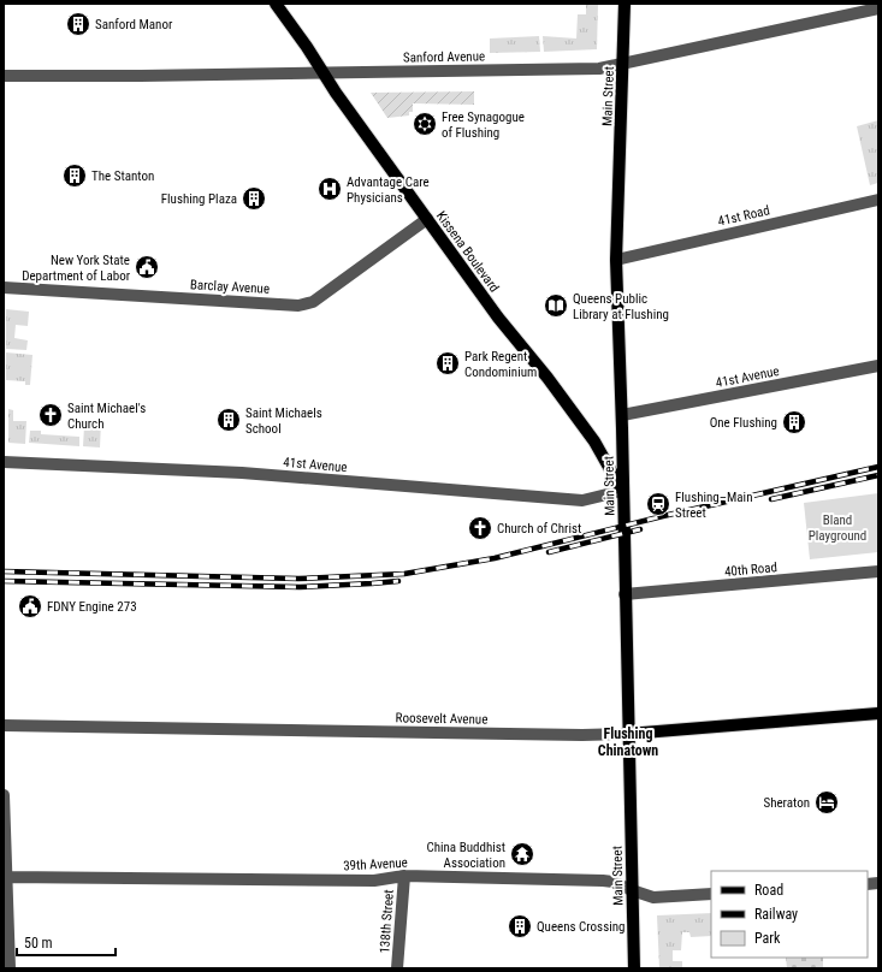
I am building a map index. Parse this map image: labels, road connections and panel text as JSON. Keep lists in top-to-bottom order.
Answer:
{
  "streets": {
    "main road": ["Main Street", "Kissena Boulevard", "Roosevelt Avenue"],
    "street": [
      "Sanford Avenue",
      "41st Road",
      "Barclay Avenue",
      "41st Avenue",
      "40th Road",
      "39th Avenue",
      "138th Street"
    ]
  },
  "crossings": [
    ["Sanford Avenue", "Main Street"],
    ["Sanford Avenue", "Kissena Boulevard"],
    ["Main Street", "41st Road"],
    ["Main Street", "Kissena Boulevard"],
    ["Main Street", "41st Avenue"],
    ["Main Street", "40th Road"],
    ["Main Street", "Roosevelt Avenue"],
    ["Main Street", "39th Avenue"],
    ["Kissena Boulevard", "Barclay Avenue"],
    ["Kissena Boulevard", "41st Avenue"],
    ["39th Avenue", "138th Street"]
  ],
  "districts": ["Flushing Chinatown"],
  "parks": ["Bland Playground"],
  "places": {
    "building": [
      "Sanford Manor",
      "The Stanton",
      "Flushing Plaza",
      "Park Regent Condominium",
      "Saint Michaels School",
      "One Flushing",
      "Queens Crossing"
    ],
    "synagogue": ["Free Synagogue of Flushing"],
    "hospital": ["Advantage Care Physicians"],
    "public building": ["New York State Department of Labor", "FDNY Engine 273"],
    "library": ["Queens Public Library at Flushing"],
    "church": ["Saint Michael's Church", "Church of Christ"],
    "station": ["Flushing–Main Street"],
    "hotel": ["Sheraton"],
    "temple": ["China Buddhist Association"]
  },
  "legend": ["Road", "Railway", "Park"],
  "scale_bar": "50 m"
}
